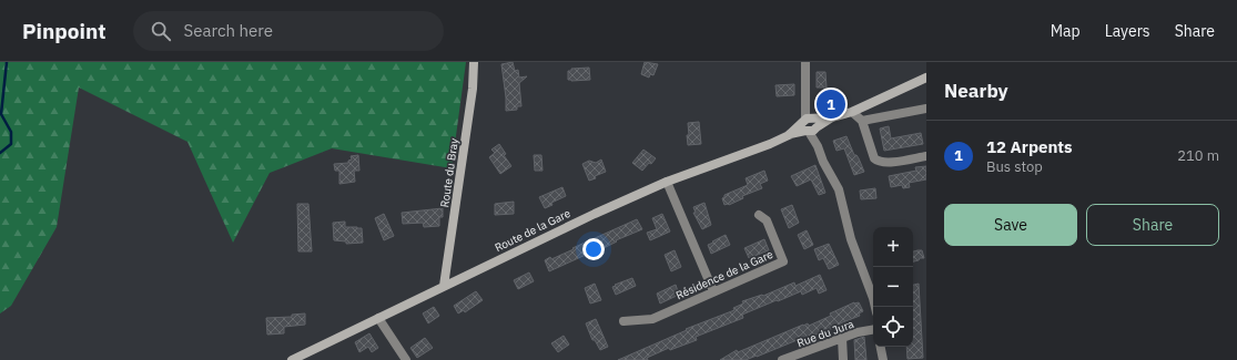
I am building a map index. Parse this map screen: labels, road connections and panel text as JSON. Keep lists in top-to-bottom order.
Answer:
{
  "streets": {
    "street": [
      "Route du Bray",
      "Route de la Gare",
      "Résidence de la Gare",
      "Rue du Jura"
    ]
  },
  "crossings": [
    ["Route du Bray", "Route de la Gare"]
  ],
  "page": {
    "header": "Pinpoint",
    "search": "Search here",
    "nav": ["Map", "Layers", "Share"],
    "heading": "Nearby",
    "pins": "1",
    "list": [
      {
        "mark": "1",
        "name": "12 Arpents",
        "note": "Bus stop",
        "value": "210 m"
      }
    ],
    "buttons": ["Save", "Share"],
    "map_buttons": ["+", "−"]
  }
}
